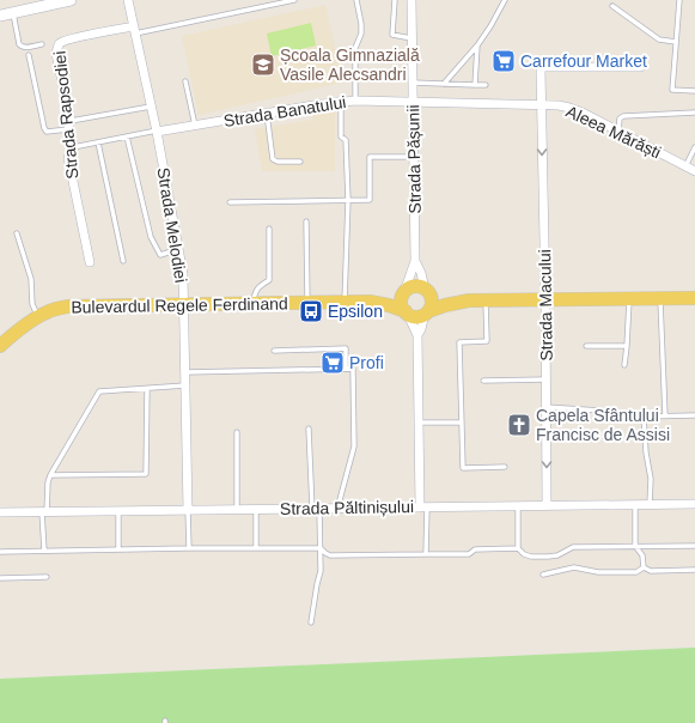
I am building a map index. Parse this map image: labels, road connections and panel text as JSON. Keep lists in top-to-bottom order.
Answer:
{
  "streets": {
    "main road": ["Bulevardul Regele Ferdinand"],
    "street": [
      "Strada Banatului",
      "Strada Rapsodiei",
      "Aleea Mărăști",
      "Strada Pășunii",
      "Strada Melodiei",
      "Strada Macului",
      "Strada Păltinișului"
    ]
  },
  "crossings": [
    ["Strada Banatului", "Aleea Mărăști"],
    ["Strada Banatului", "Strada Pășunii"],
    ["Strada Banatului", "Strada Melodiei"],
    ["Strada Rapsodiei", "Strada Melodiei"],
    ["Aleea Mărăști", "Strada Pășunii"],
    ["Aleea Mărăști", "Strada Macului"],
    ["Strada Pășunii", "Bulevardul Regele Ferdinand"],
    ["Strada Melodiei", "Bulevardul Regele Ferdinand"],
    ["Strada Melodiei", "Strada Păltinișului"],
    ["Strada Macului", "Strada Păltinișului"]
  ],
  "one_way": ["Strada Macului"],
  "places": {
    "supermarket": ["Carrefour Market", "Profi"],
    "school or university": ["Școala Gimnazială Vasile Alecsandri"],
    "bus stop": ["Epsilon"],
    "church": ["Capela Sfântului Francisc de Assisi"]
  }
}
